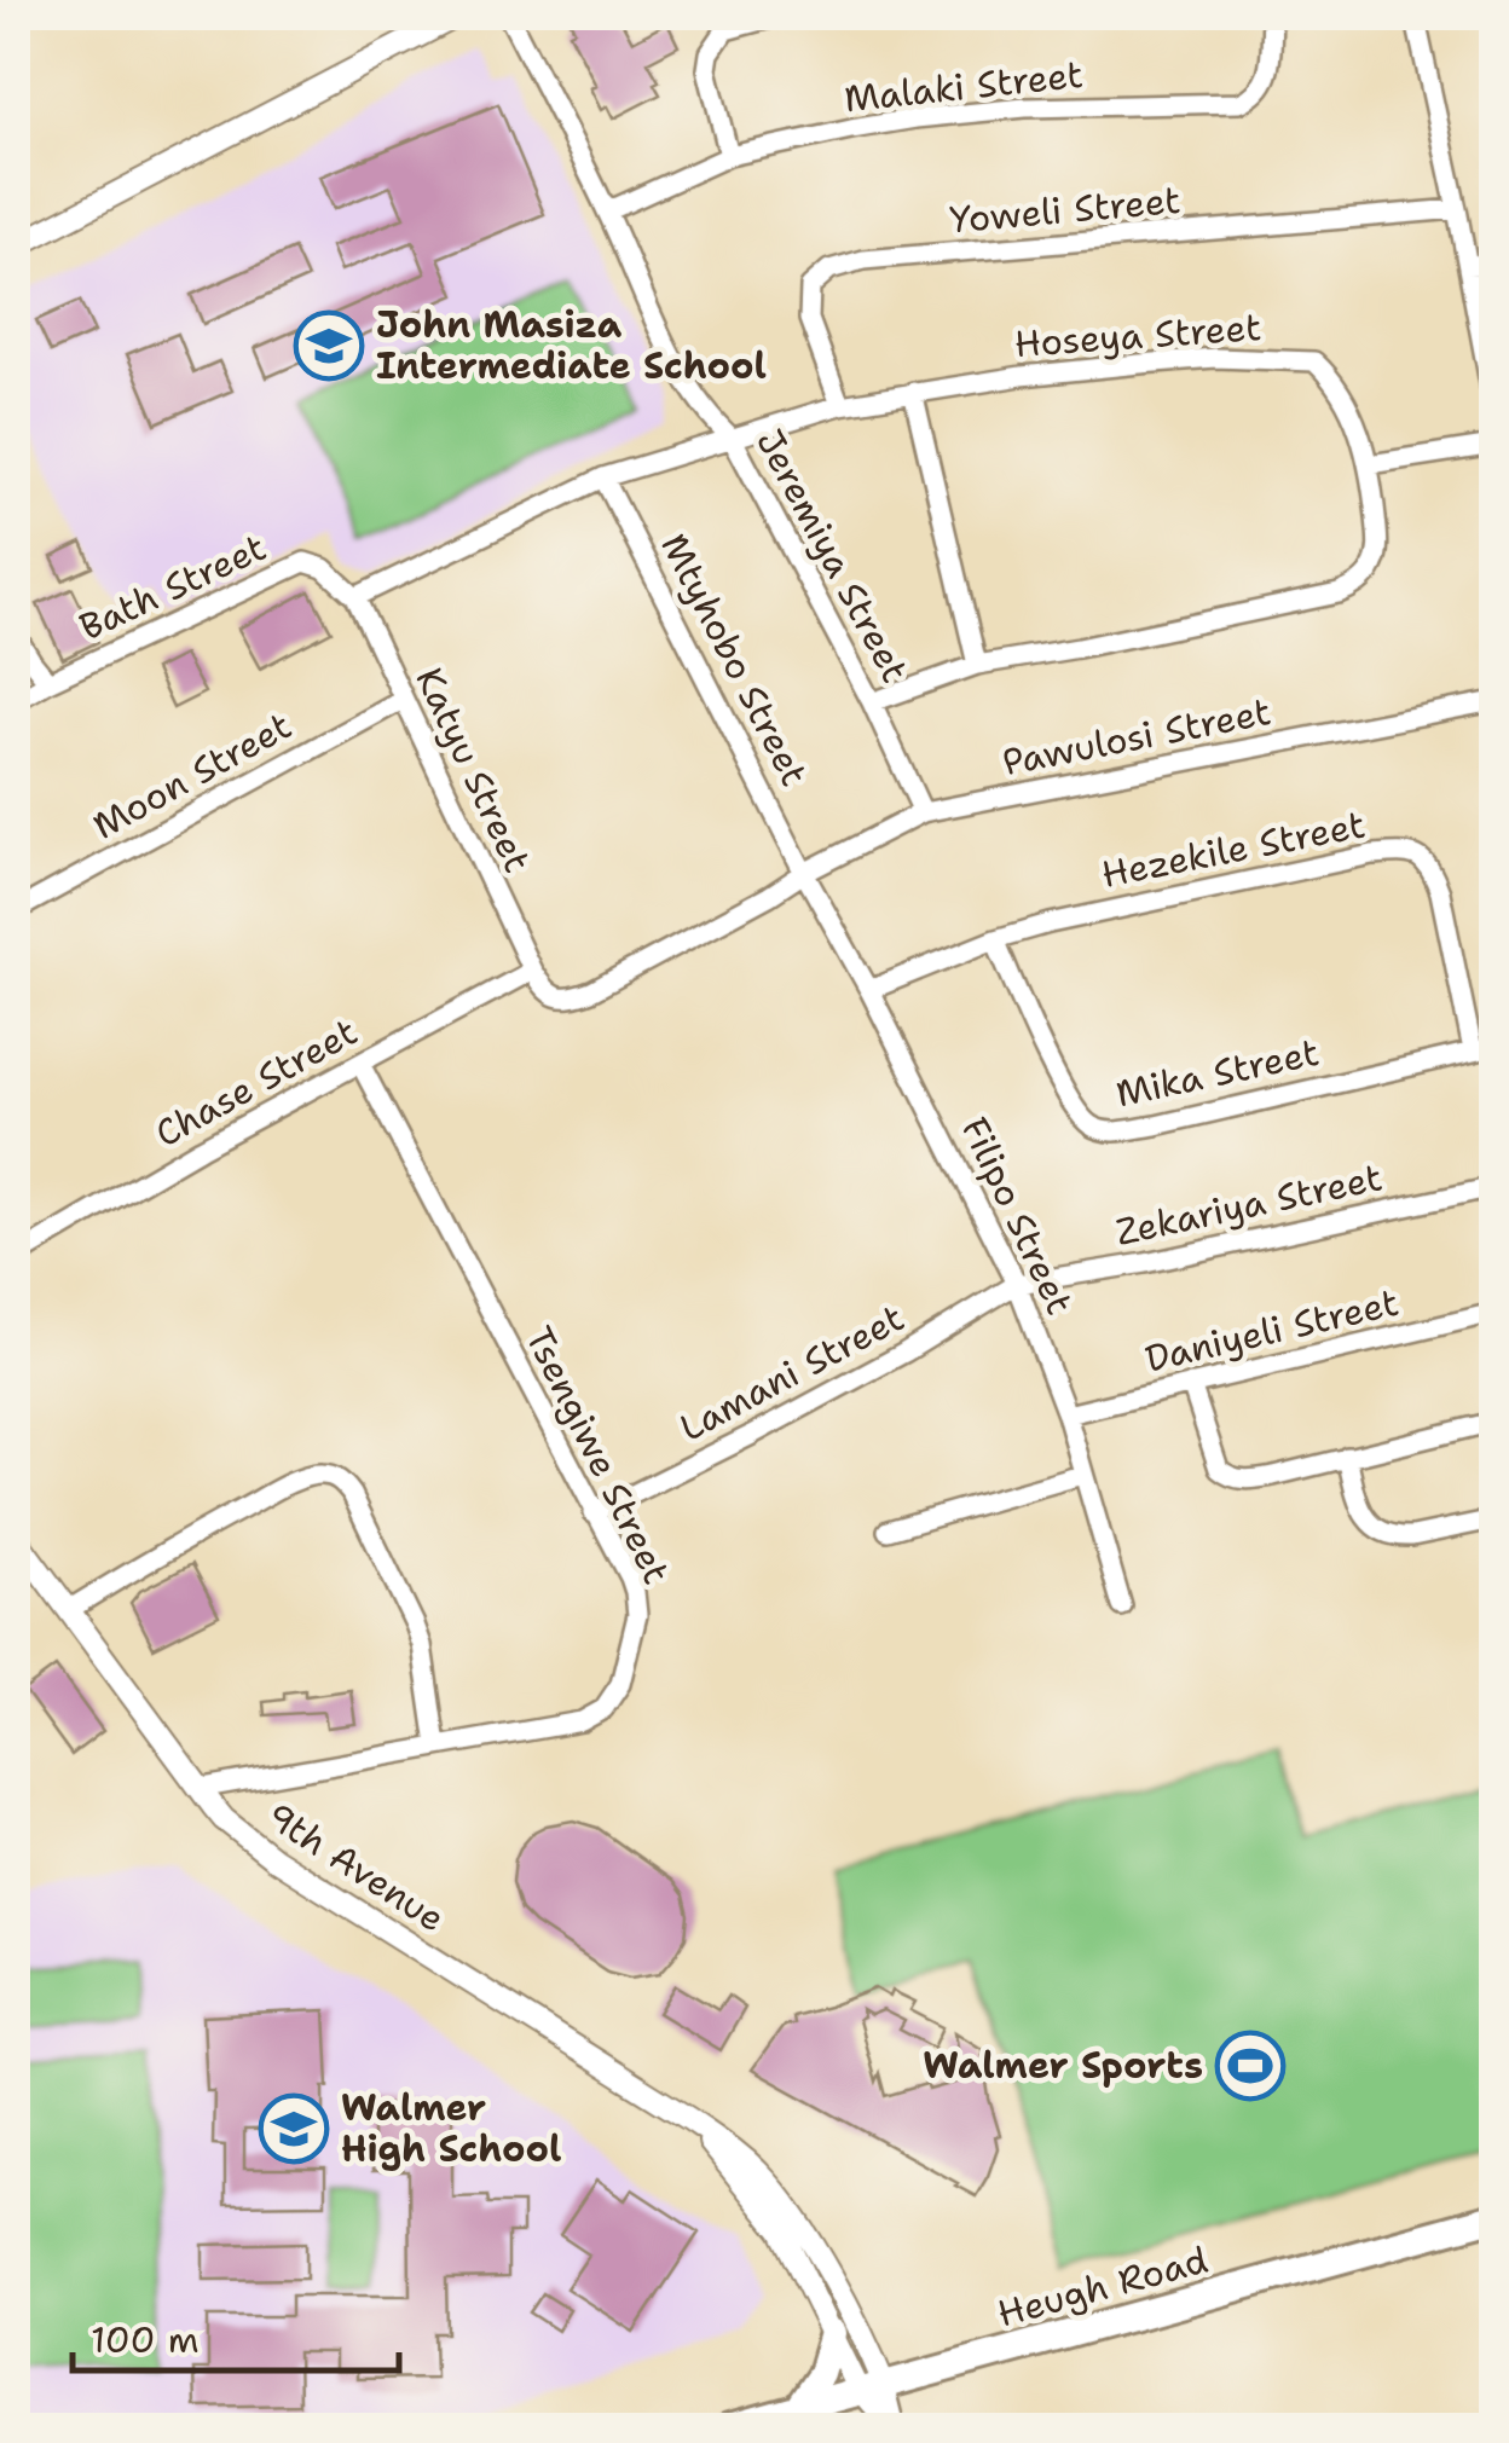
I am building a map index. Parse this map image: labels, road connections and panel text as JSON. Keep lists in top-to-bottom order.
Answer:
{
  "streets": {
    "main road": ["Heugh Road"],
    "street": [
      "Malaki Street",
      "Yoweli Street",
      "Hoseya Street",
      "Jeremiya Street",
      "Bath Street",
      "Mtyhobo Street",
      "Pawulosi Street",
      "Katyu Street",
      "Moon Street",
      "Hezekile Street",
      "Mika Street",
      "Chase Street",
      "Zekariya Street",
      "Filipo Street",
      "Daniyeli Street",
      "Lamani Street",
      "Tsengiwe Street",
      "9th Avenue"
    ]
  },
  "crossings": [
    ["Malaki Street", "Jeremiya Street"],
    ["Yoweli Street", "Hoseya Street"],
    ["Hoseya Street", "Jeremiya Street"],
    ["Jeremiya Street", "Pawulosi Street"],
    ["Bath Street", "Katyu Street"],
    ["Mtyhobo Street", "Pawulosi Street"],
    ["Mtyhobo Street", "Filipo Street"],
    ["Pawulosi Street", "Katyu Street"],
    ["Pawulosi Street", "Chase Street"],
    ["Pawulosi Street", "Filipo Street"],
    ["Katyu Street", "Moon Street"],
    ["Katyu Street", "Chase Street"],
    ["Hezekile Street", "Mika Street"],
    ["Hezekile Street", "Filipo Street"],
    ["Chase Street", "Tsengiwe Street"],
    ["Zekariya Street", "Filipo Street"],
    ["Zekariya Street", "Lamani Street"],
    ["Filipo Street", "Daniyeli Street"],
    ["Filipo Street", "Lamani Street"],
    ["Lamani Street", "Tsengiwe Street"],
    ["Tsengiwe Street", "9th Avenue"],
    ["9th Avenue", "Heugh Road"]
  ],
  "places": {
    "school or university": ["John Masiza Intermediate School", "Walmer High School"],
    "sports": ["Walmer Sports"]
  },
  "scale_bar": "100 m"
}
